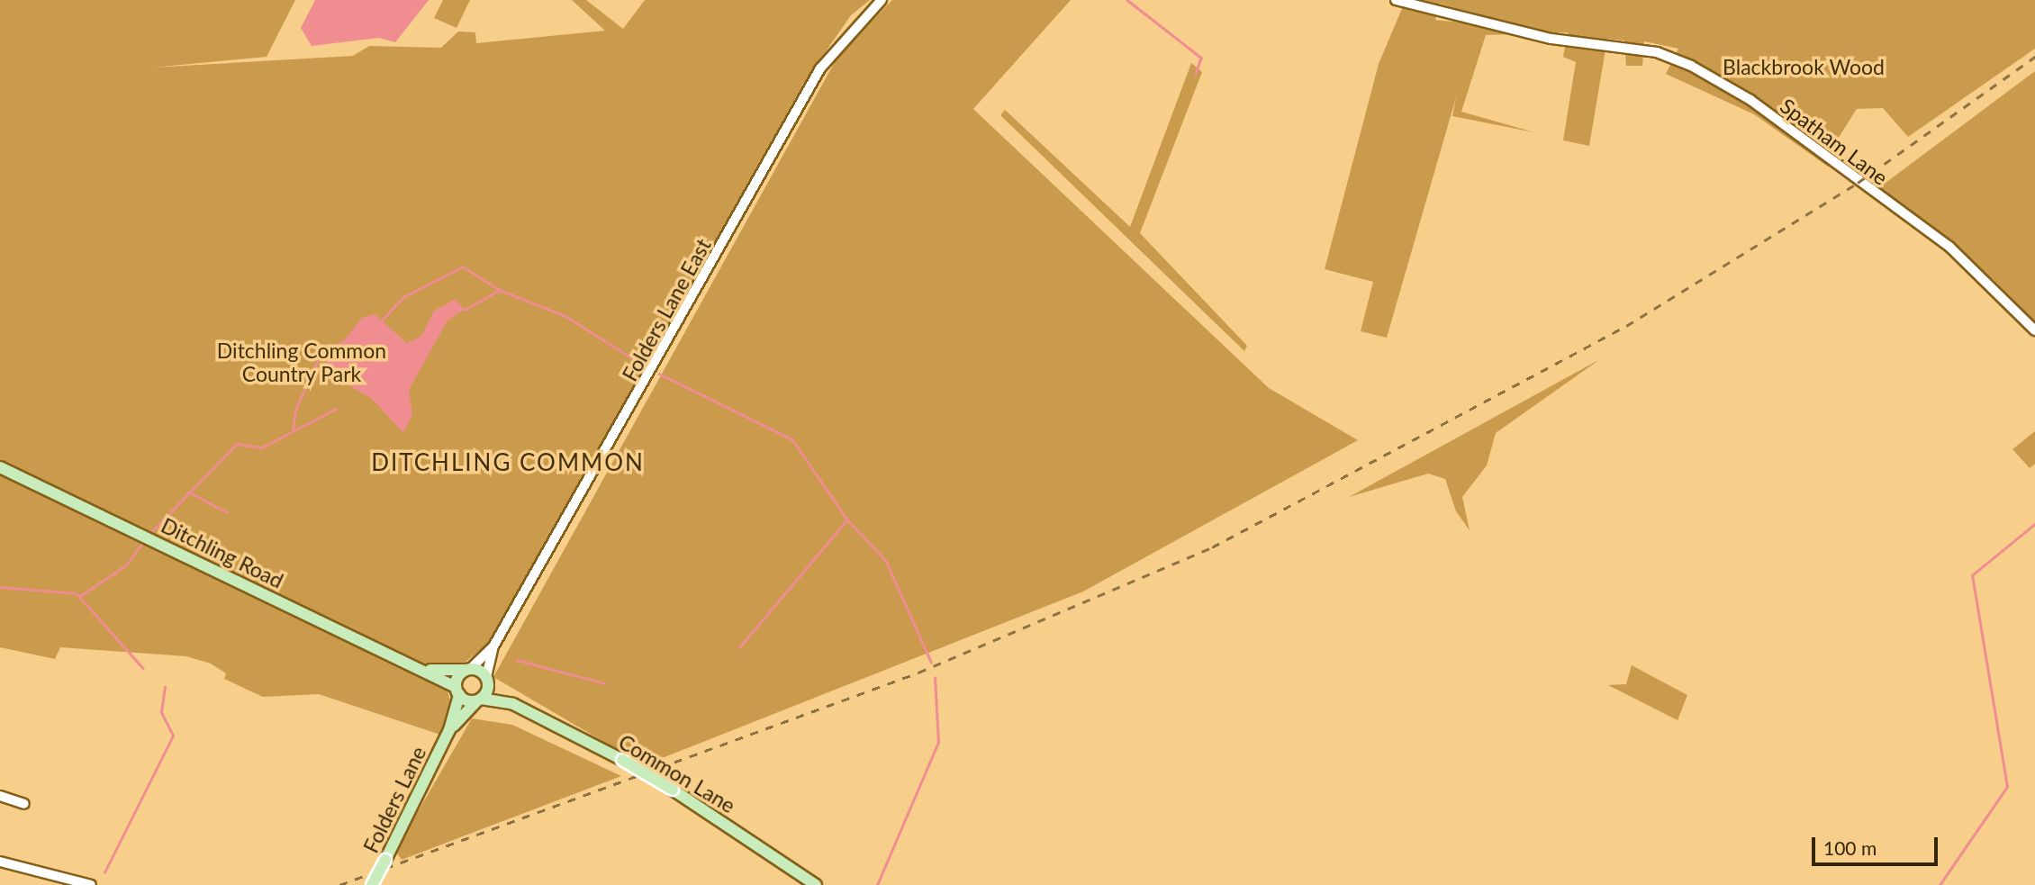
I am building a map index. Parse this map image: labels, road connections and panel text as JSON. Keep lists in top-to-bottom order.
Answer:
{
  "streets": {
    "main road": ["Ditchling Road", "Common Lane", "Folders Lane"],
    "street": ["Spatham Lane", "Folders Lane East"]
  },
  "crossings": [
    ["Folders Lane East", "Ditchling Road"],
    ["Folders Lane East", "Common Lane"],
    ["Folders Lane East", "Folders Lane"],
    ["Ditchling Road", "Common Lane"],
    ["Ditchling Road", "Folders Lane"],
    ["Common Lane", "Folders Lane"]
  ],
  "districts": ["DITCHLING COMMON"],
  "parks": ["Blackbrook Wood", "Ditchling Common Country Park"],
  "scale_bar": "100 m"
}
